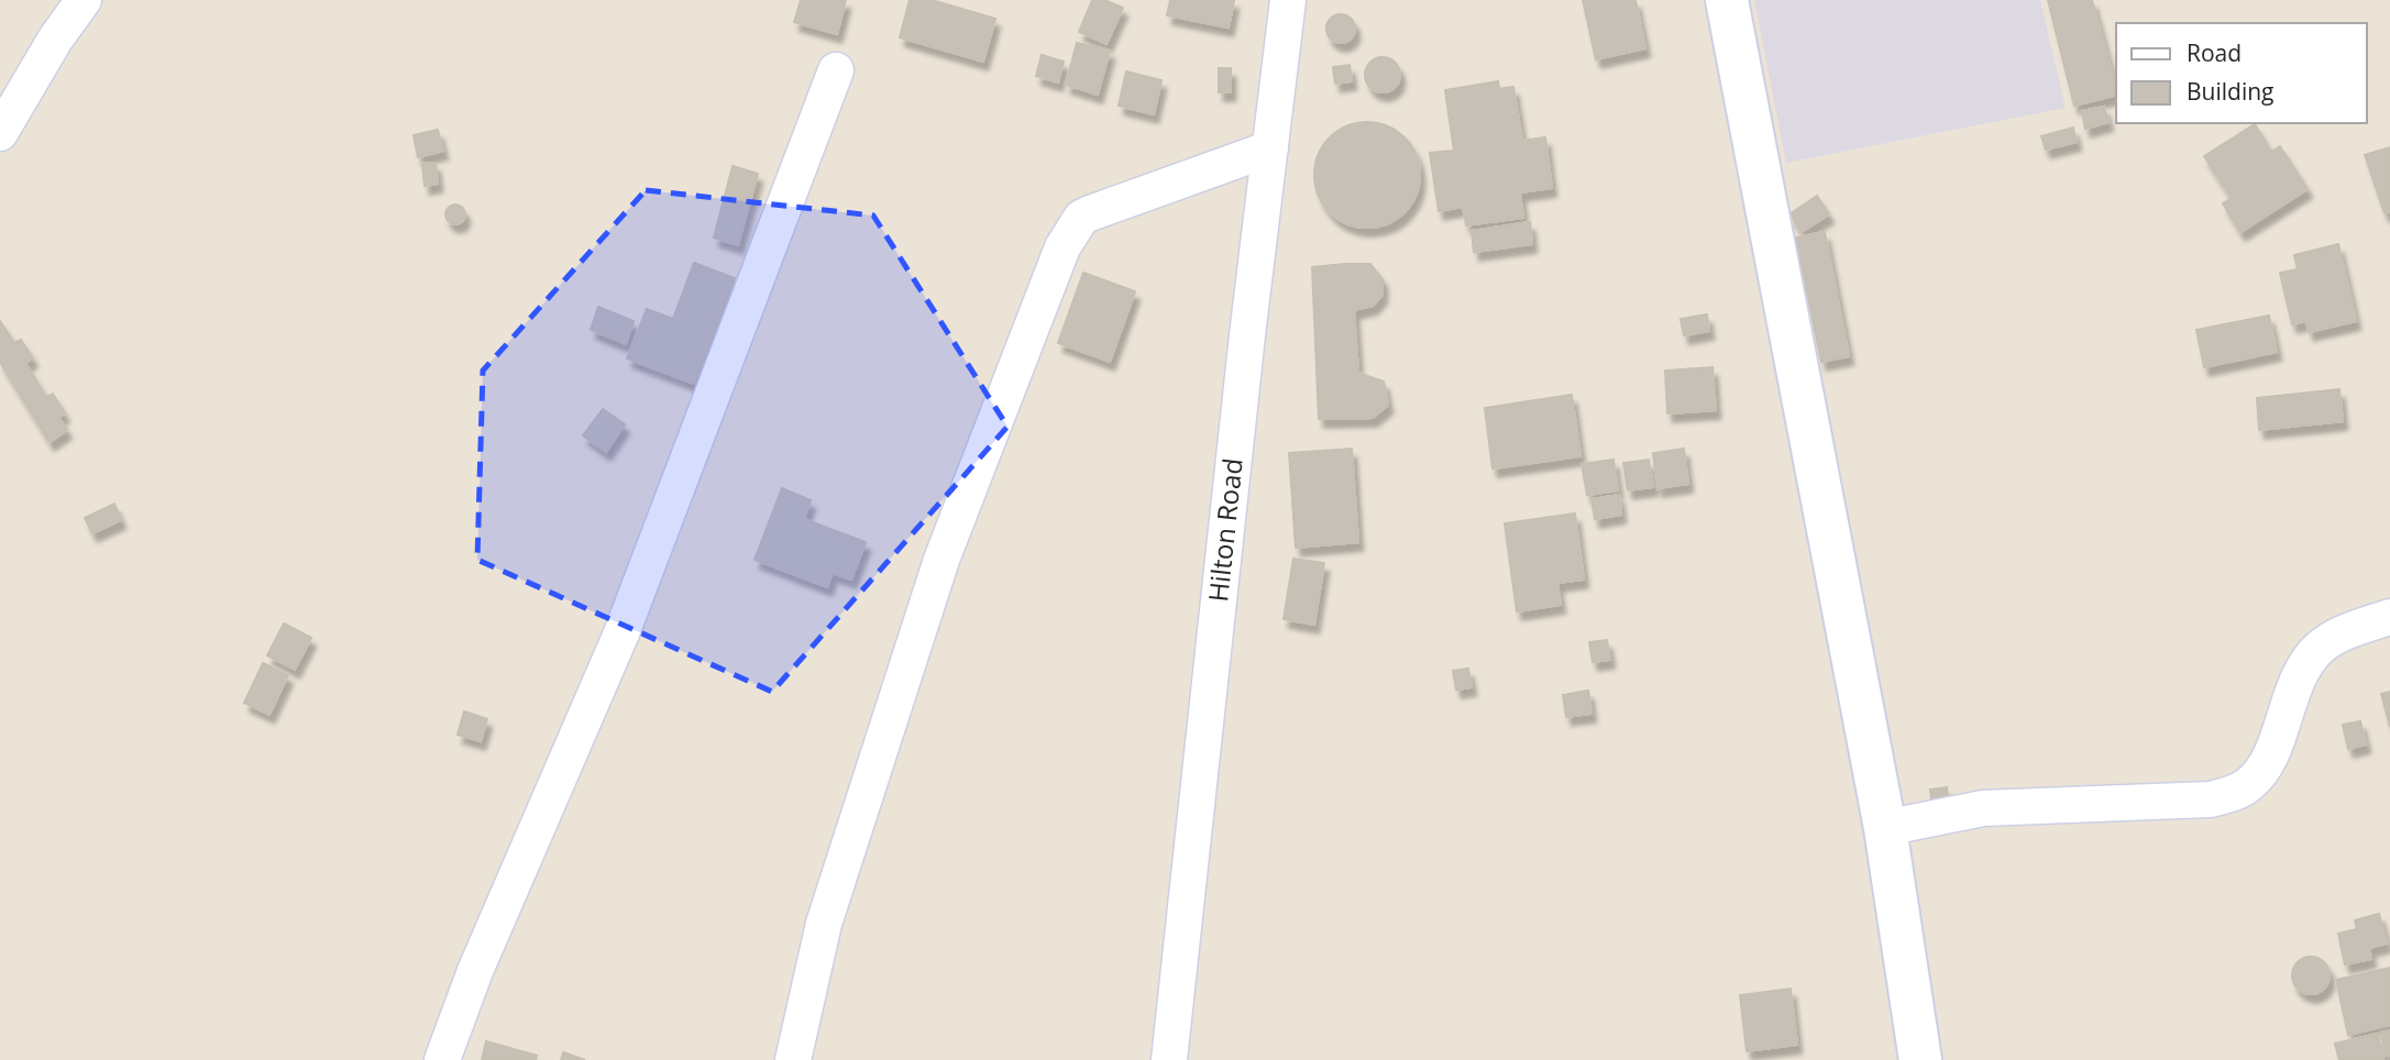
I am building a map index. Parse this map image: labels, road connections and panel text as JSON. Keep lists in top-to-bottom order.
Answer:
{
  "streets": {
    "street": ["Hilton Road"]
  },
  "legend": ["Road", "Building"]
}
